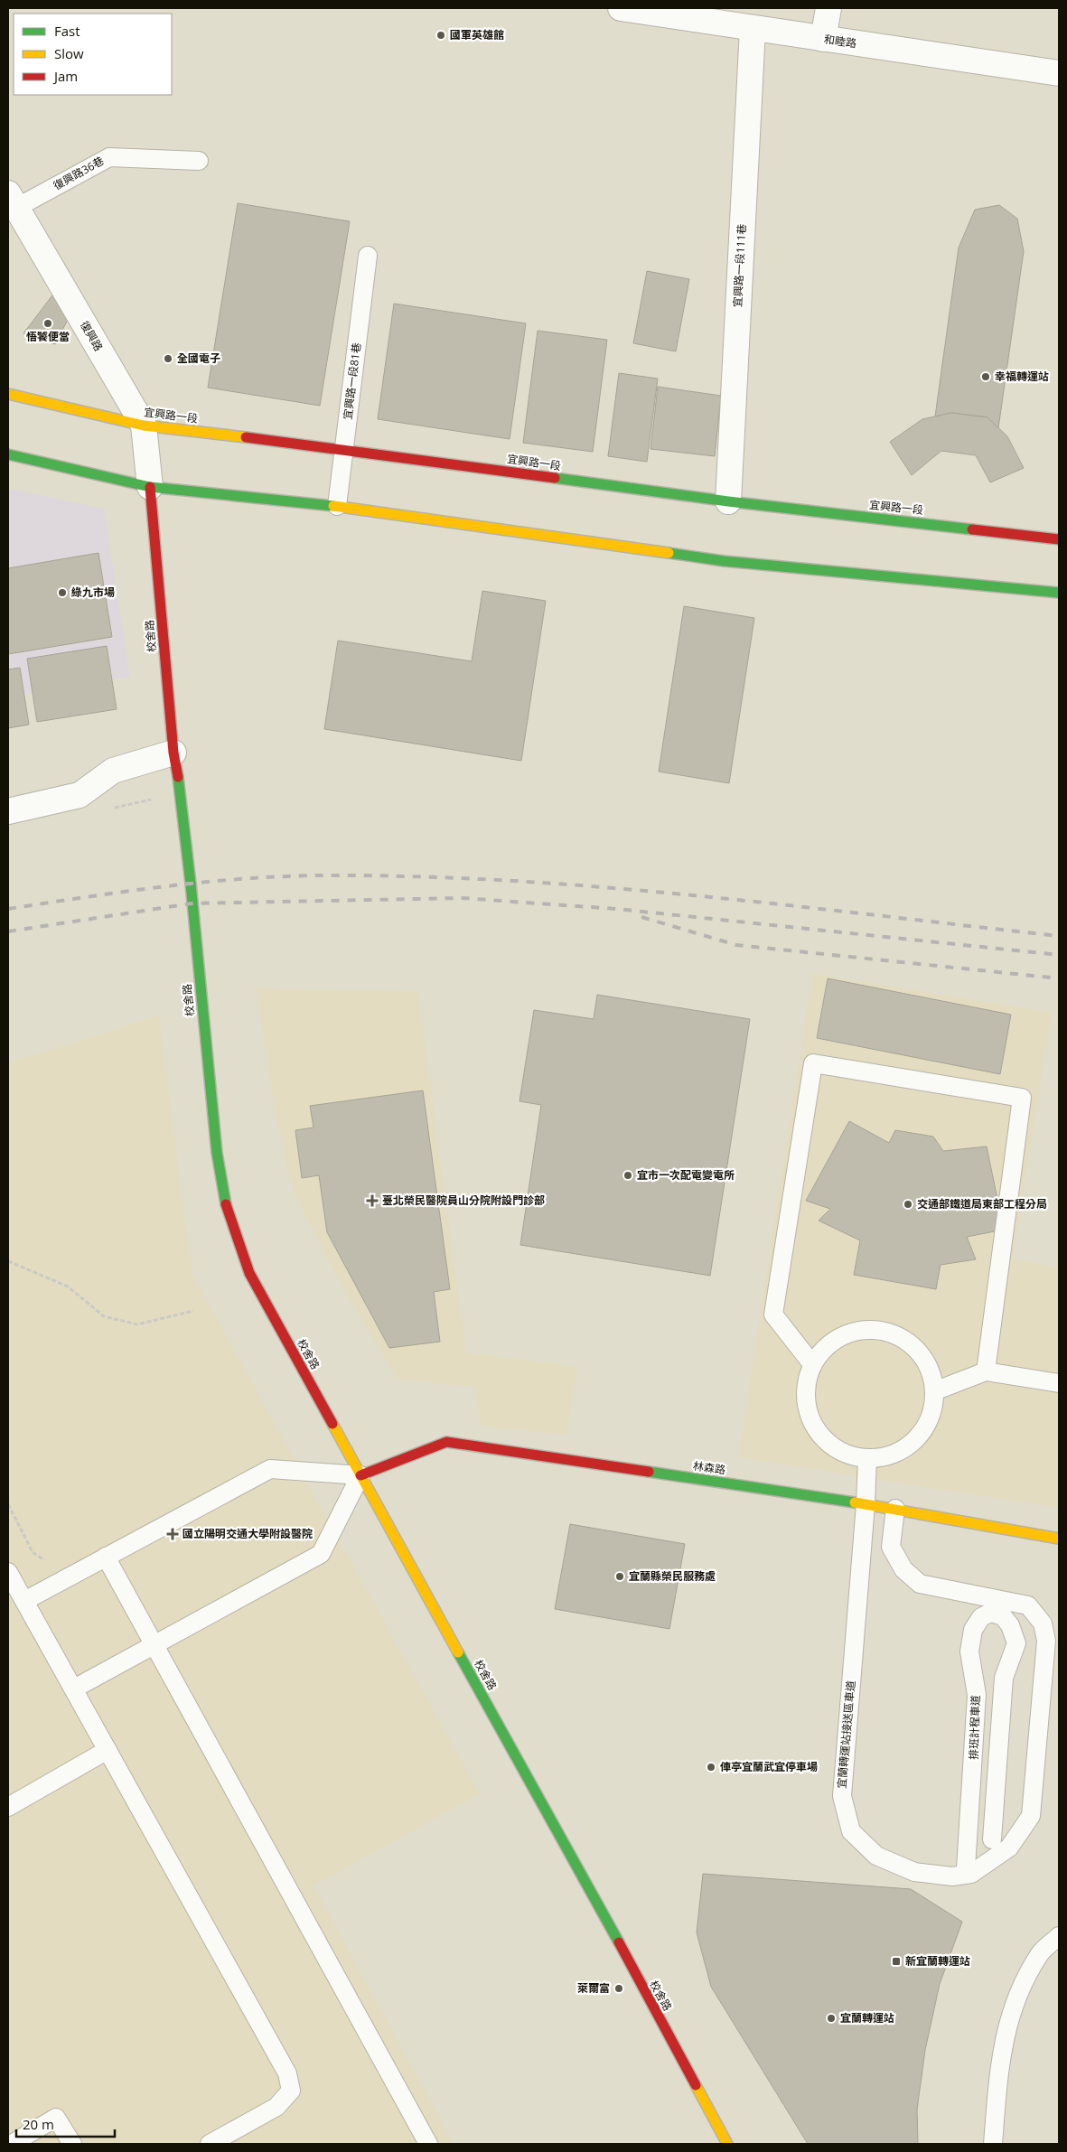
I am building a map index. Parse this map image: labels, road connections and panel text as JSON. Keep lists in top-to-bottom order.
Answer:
{
  "streets": {
    "street": [
      "和睦路",
      "宜興路一段111巷",
      "復興路",
      "宜興路一段",
      "校舍路",
      "林森路"
    ],
    "lane": [
      "復興路36巷",
      "宜興路一段81巷",
      "排班計程車道",
      "宜蘭轉運站接送區車道"
    ]
  },
  "crossings": [
    ["和睦路", "宜興路一段111巷"],
    ["復興路36巷", "復興路"],
    ["宜興路一段111巷", "宜興路一段"],
    ["復興路", "宜興路一段"],
    ["復興路", "校舍路"],
    ["宜興路一段81巷", "宜興路一段"],
    ["校舍路", "林森路"],
    ["林森路", "宜蘭轉運站接送區車道"],
    ["排班計程車道", "宜蘭轉運站接送區車道"]
  ],
  "places": {
    "other": [
      "國軍英雄館",
      "悟饕便當",
      "全國電子",
      "幸福轉運站",
      "綠九市場",
      "宜市一次配電變電所",
      "交通部鐵道局東部工程分局",
      "宜蘭縣榮民服務處",
      "俥亭宜蘭武宜停車場",
      "萊爾富",
      "宜蘭轉運站"
    ],
    "health": ["臺北榮民醫院員山分院附設門診部", "國立陽明交通大學附設醫院"],
    "transit": ["新宜蘭轉運站"]
  },
  "legend": ["Fast", "Slow", "Jam"],
  "scale_bar": "20 m"
}
